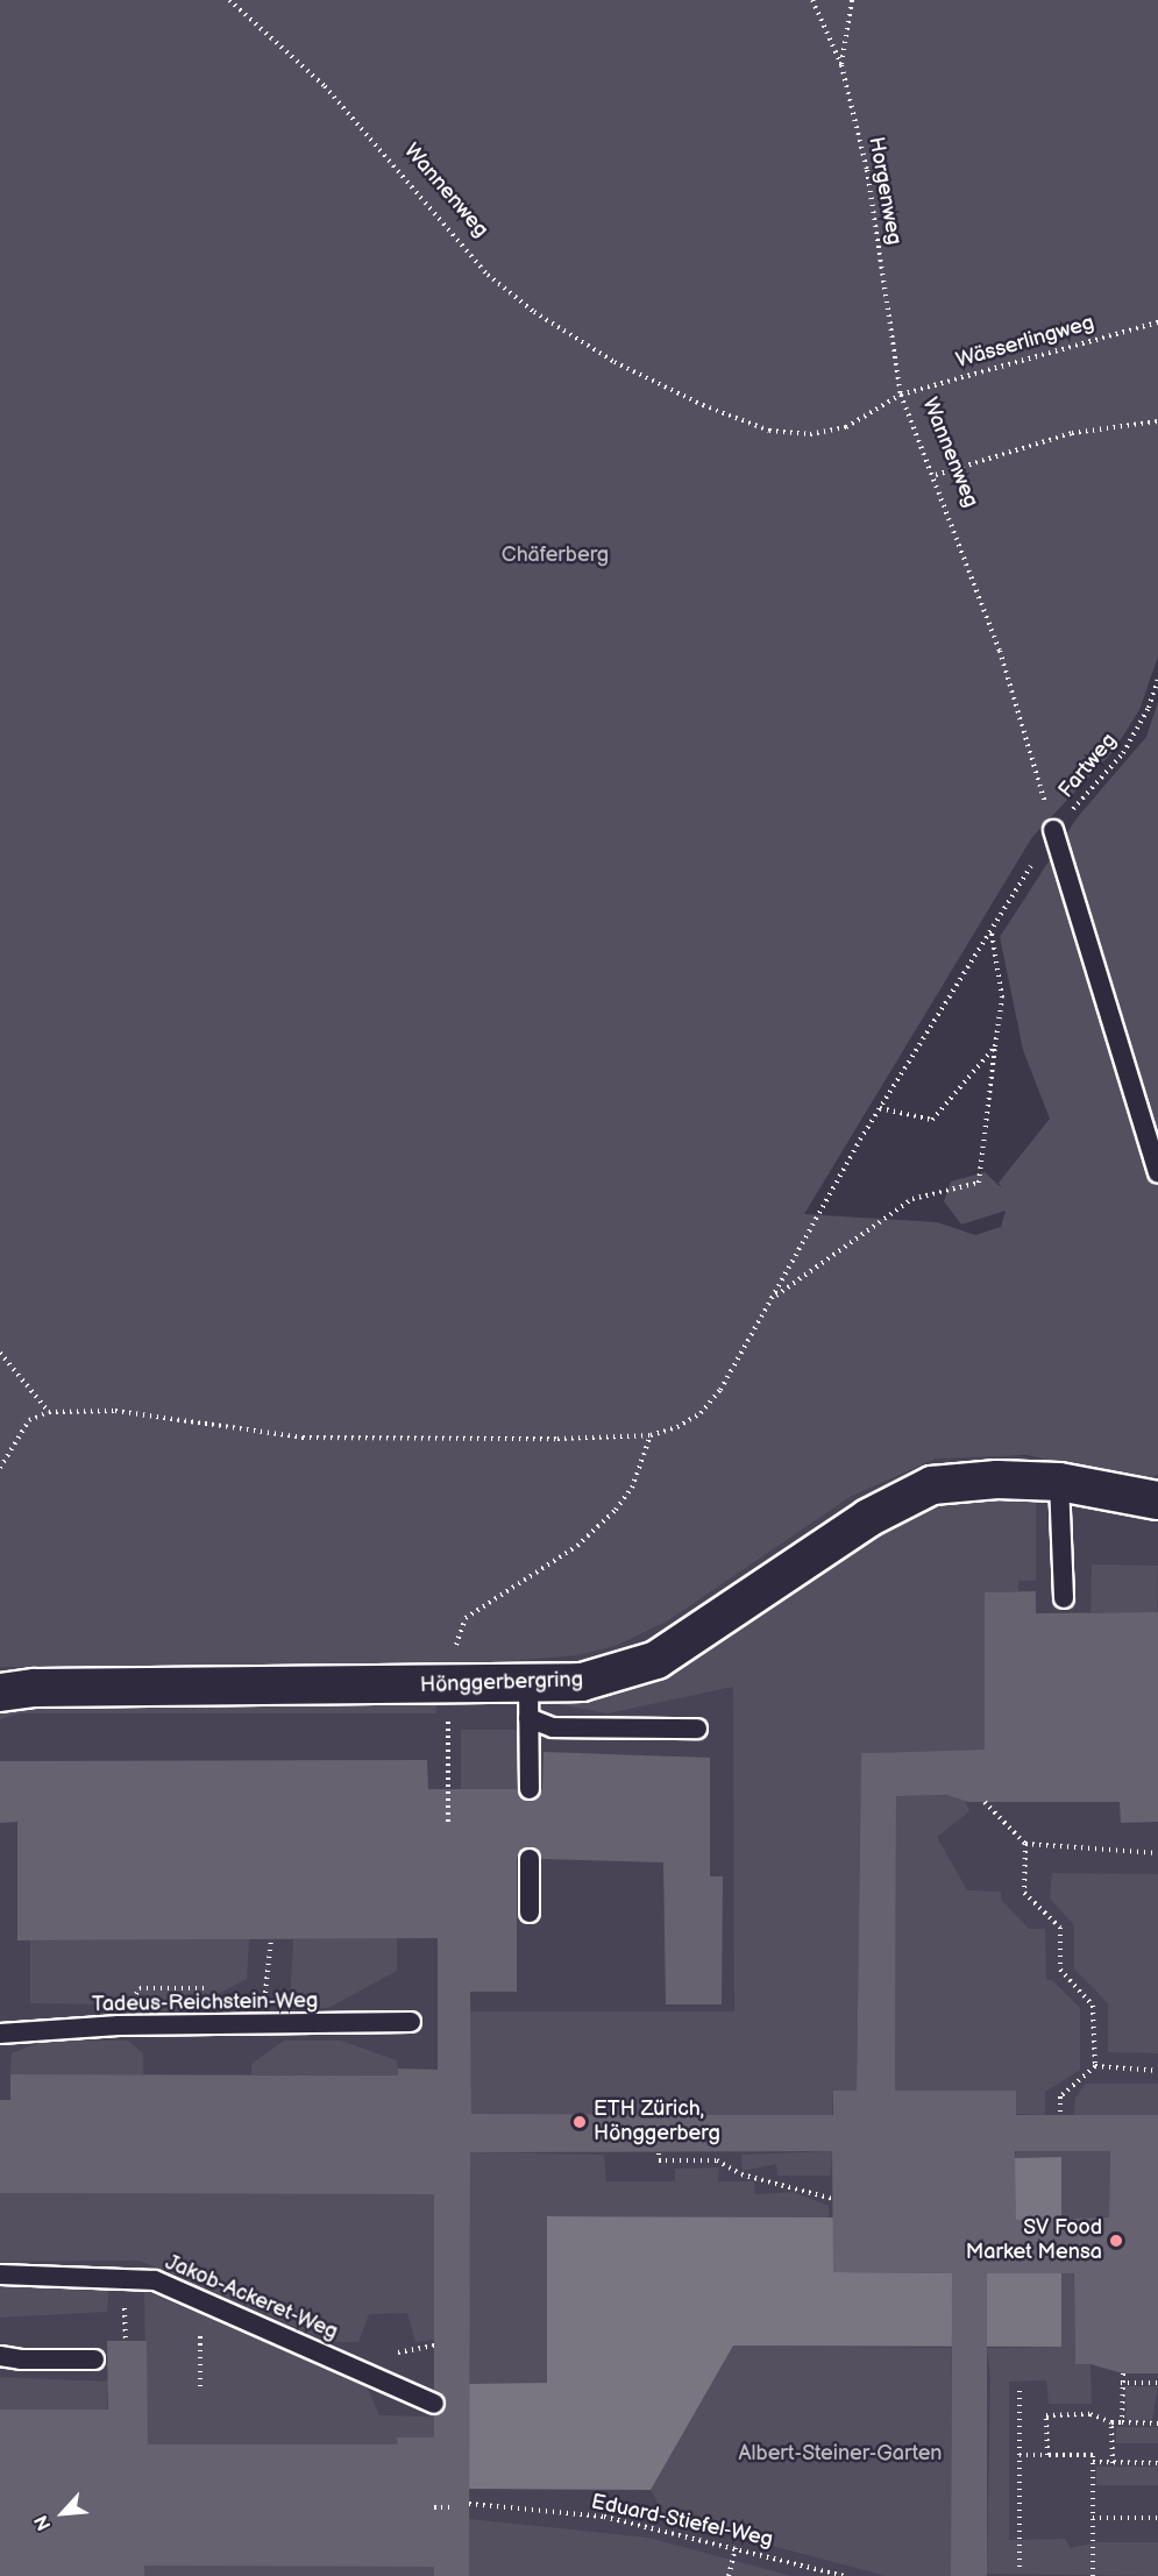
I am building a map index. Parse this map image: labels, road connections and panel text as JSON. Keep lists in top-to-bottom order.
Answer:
{
  "streets": {
    "street": ["Hönggerbergring"],
    "lane": ["Tadeus-Reichstein-Weg", "Jakob-Ackeret-Weg"],
    "path": [
      "Wannenweg",
      "Horgenweg",
      "Wässerlingweg",
      "Fartweg",
      "Eduard-Stiefel-Weg"
    ]
  },
  "crossings": [
    ["Wannenweg", "Horgenweg"],
    ["Wannenweg", "Wässerlingweg"],
    ["Wannenweg", "Fartweg"],
    ["Horgenweg", "Wässerlingweg"]
  ],
  "parks": ["Chäferberg", "Albert-Steiner-Garten"],
  "places": ["ETH Zürich, Hönggerberg", "SV Food Market Mensa"],
  "north": "bottom left"
}
